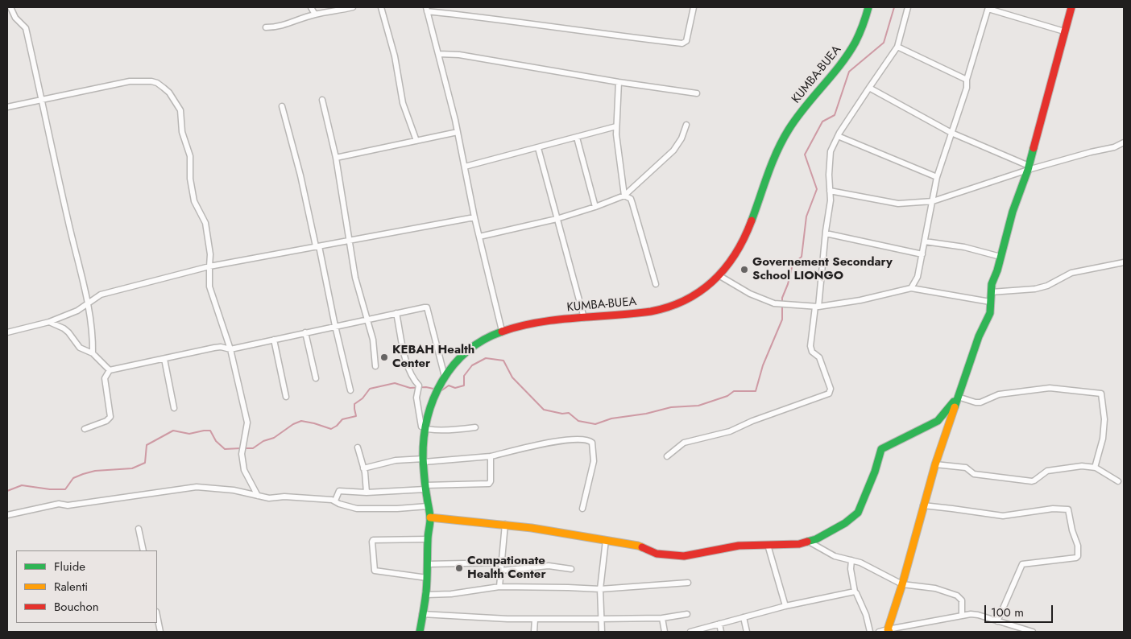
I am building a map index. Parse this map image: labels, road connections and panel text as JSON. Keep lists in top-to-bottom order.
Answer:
{
  "streets": {
    "main road": ["KUMBA-BUEA"]
  },
  "places": ["Governement Secondary School LIONGO", "KEBAH Health Center", "Compationate Health Center"],
  "legend": ["Fluide", "Ralenti", "Bouchon"],
  "scale_bar": "100 m"
}
